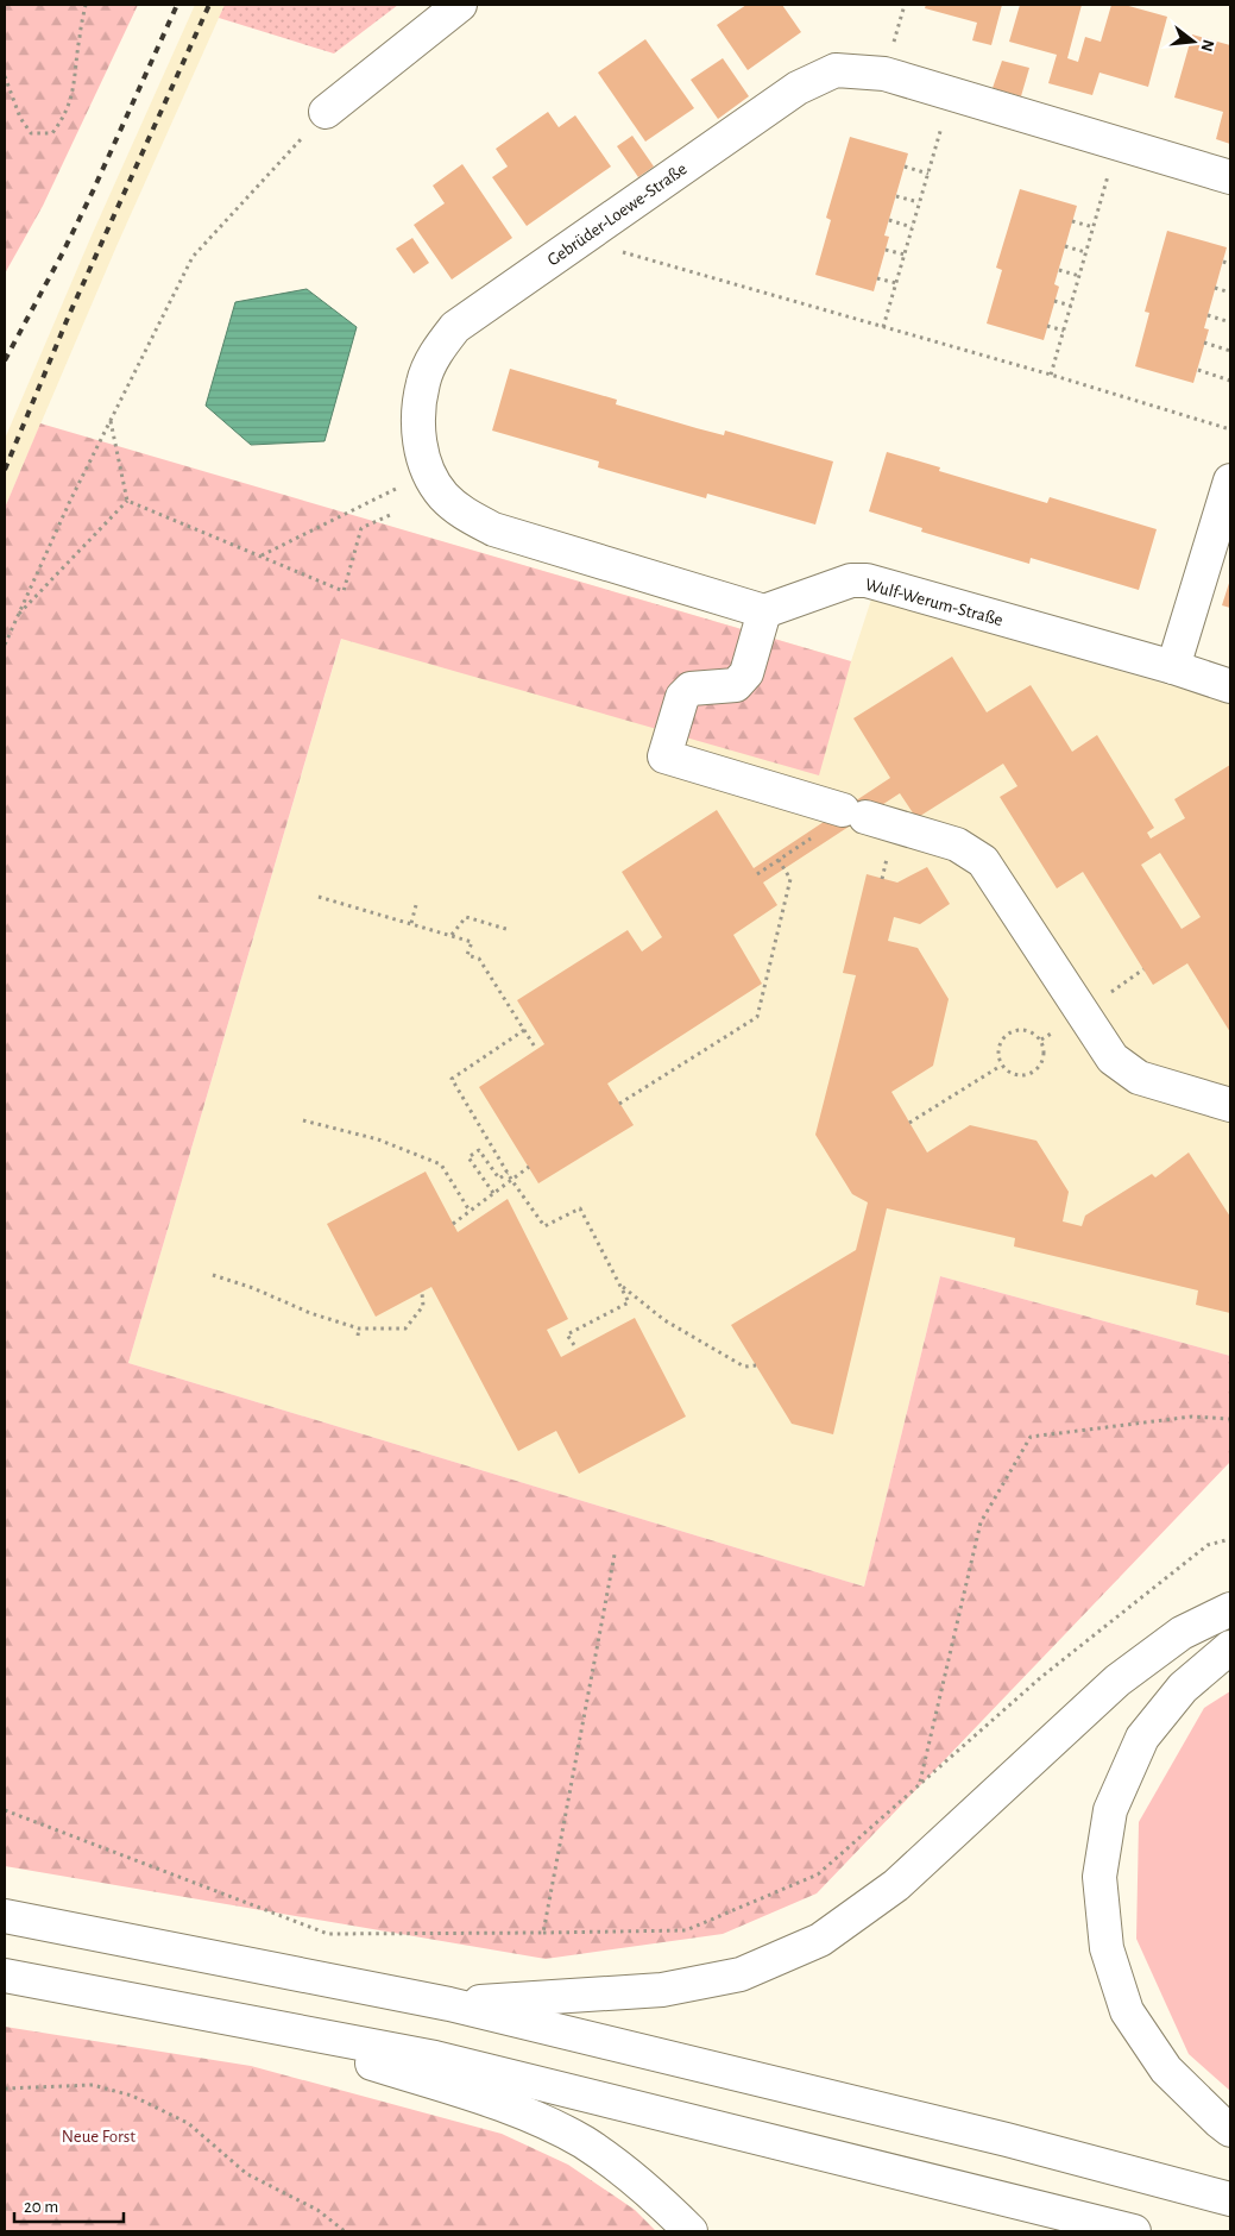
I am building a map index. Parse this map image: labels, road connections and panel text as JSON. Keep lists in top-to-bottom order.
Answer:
{
  "streets": {
    "main road": ["Gebrüder-Loewe-Straße", "Wulf-Werum-Straße"]
  },
  "parks": ["Neue Forst"],
  "scale_bar": "20 m",
  "north": "right"
}
